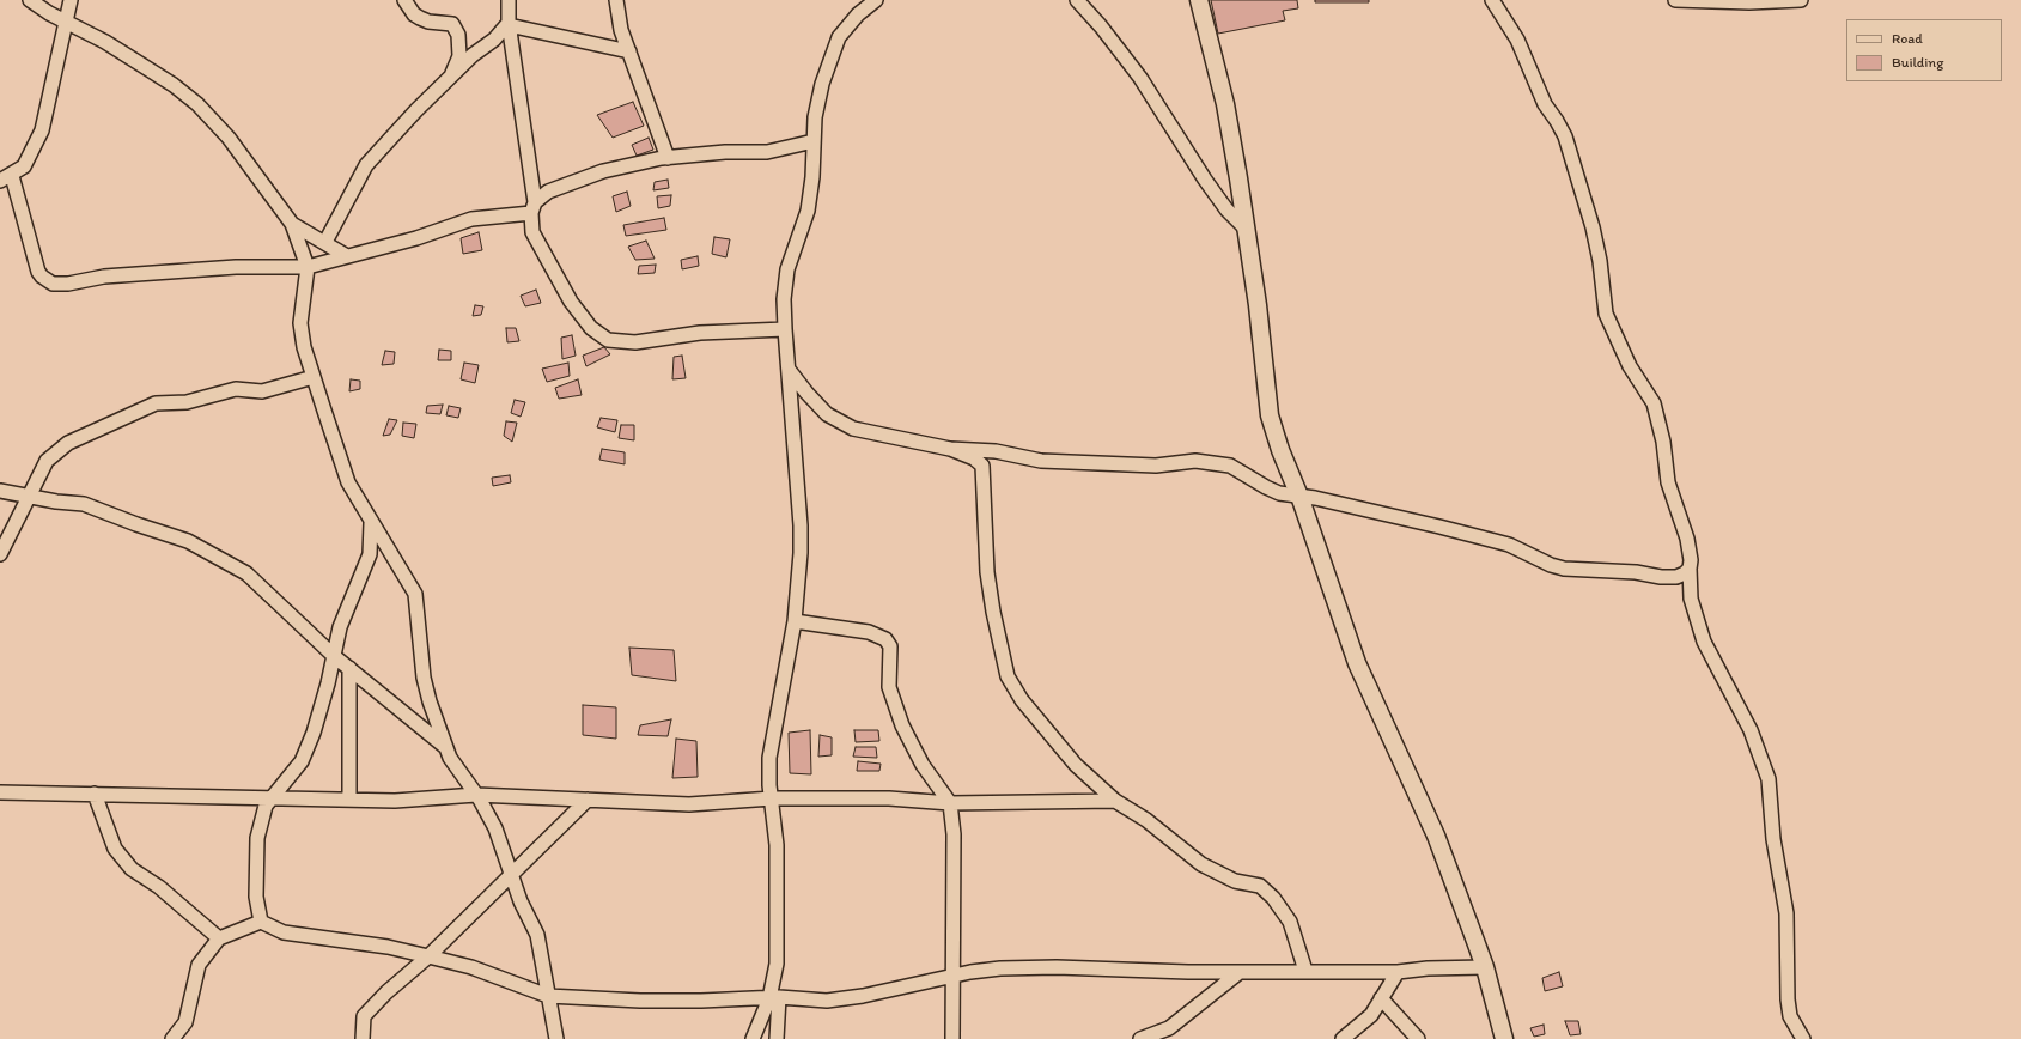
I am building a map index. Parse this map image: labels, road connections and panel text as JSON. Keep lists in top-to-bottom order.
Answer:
{
  "legend": ["Road", "Building"]
}
